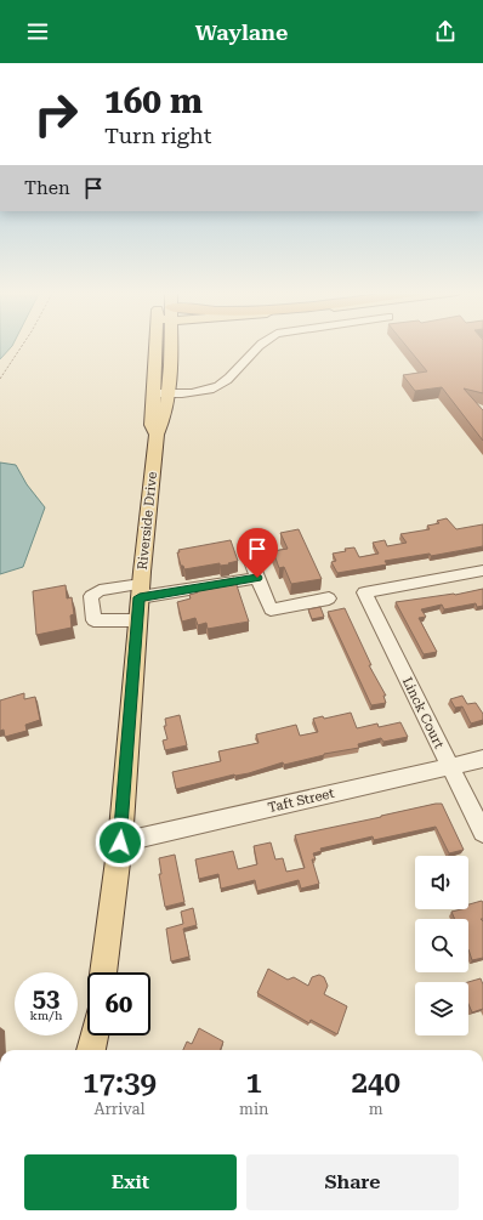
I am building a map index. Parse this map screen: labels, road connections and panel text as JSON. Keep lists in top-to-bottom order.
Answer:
{
  "streets": {
    "main road": ["Riverside Drive"],
    "street": ["Linck Court", "Taft Street"]
  },
  "crossings": [
    ["Riverside Drive", "Taft Street"],
    ["Linck Court", "Taft Street"]
  ],
  "page": {
    "header": "Waylane",
    "turn": ["160 m", "Turn right"],
    "then": "Then",
    "speed": "53 km/h",
    "limit": "60",
    "eta": [
      "17:39",
      "Arrival",
      "1",
      "min",
      "240",
      "m"
    ],
    "buttons": ["Exit", "Share"]
  }
}
